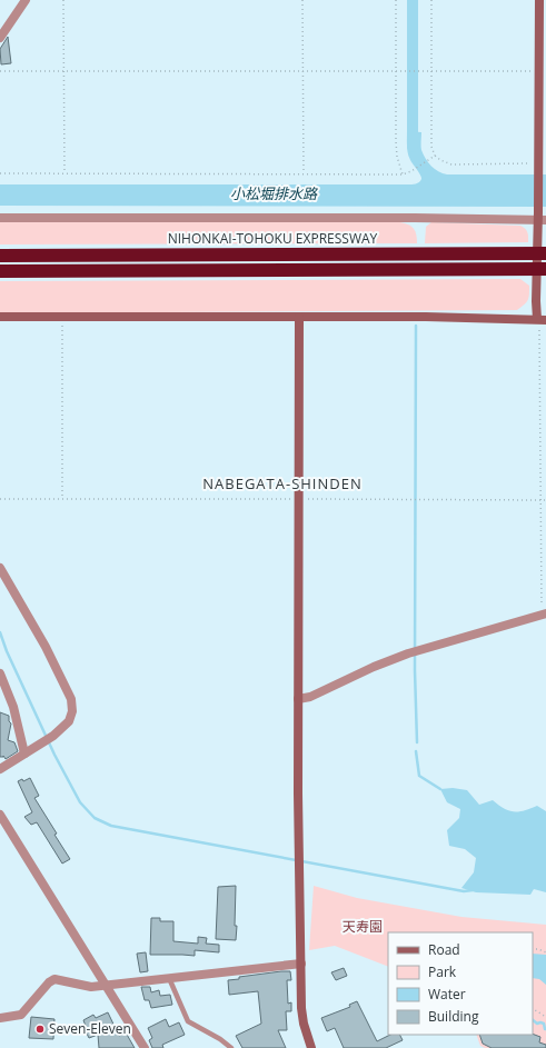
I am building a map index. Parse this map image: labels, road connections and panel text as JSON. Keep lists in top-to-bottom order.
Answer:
{
  "streets": {
    "highway": ["NIHONKAI-TOHOKU EXPRESSWAY"]
  },
  "districts": ["NABEGATA-SHINDEN"],
  "water": ["小松堀排水路"],
  "parks": ["天寿園"],
  "places": ["Seven-Eleven"],
  "legend": [
    "Road",
    "Park",
    "Water",
    "Building"
  ]
}
